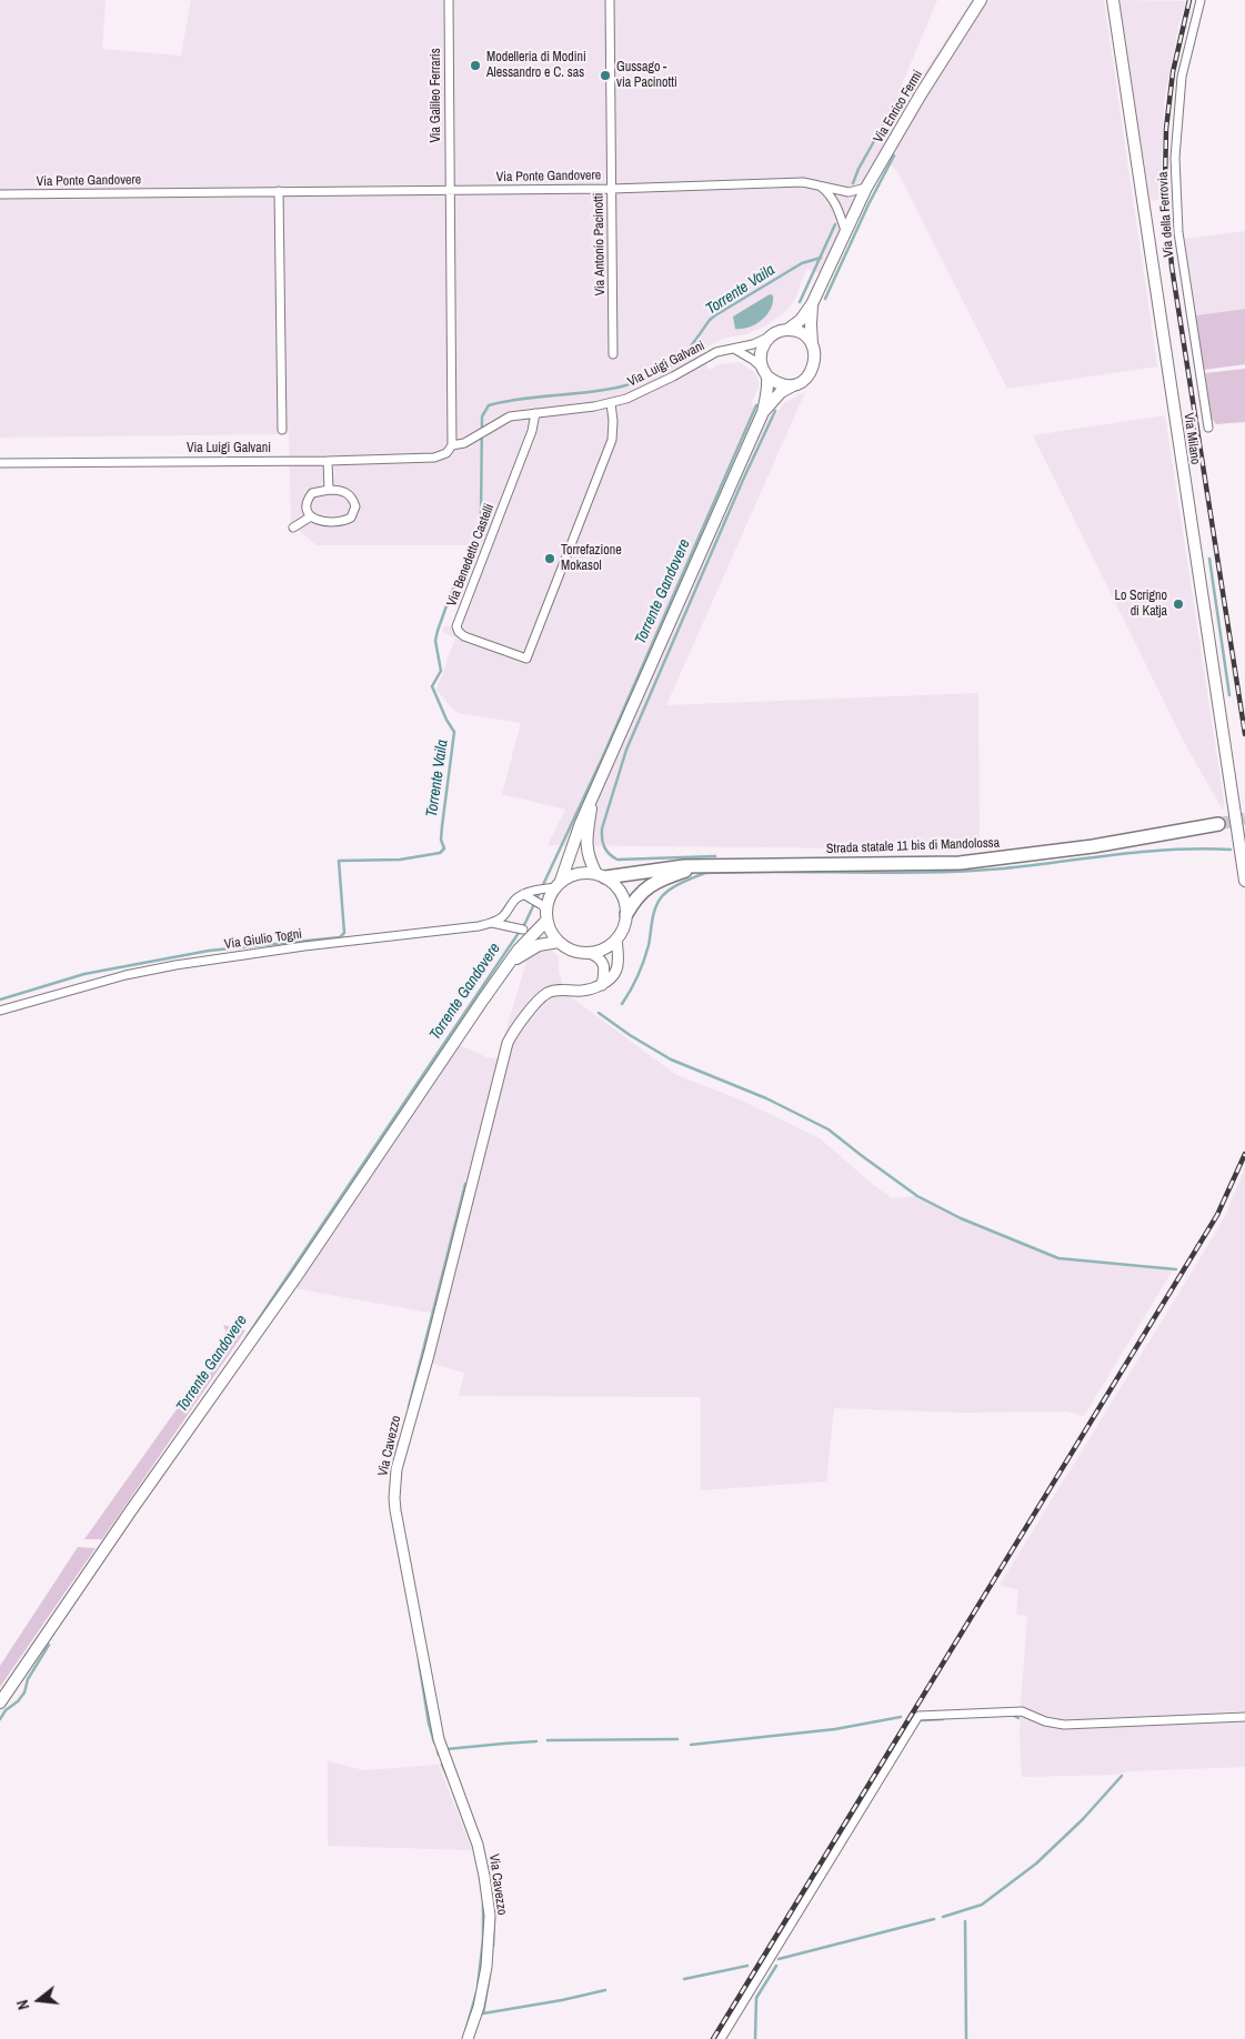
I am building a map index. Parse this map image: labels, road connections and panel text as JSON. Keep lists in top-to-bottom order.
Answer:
{
  "streets": {
    "main road": ["Via Enrico Fermi", "Via Milano", "Strada statale 11 bis di Mandolossa"],
    "street": [
      "Via Galileo Ferraris",
      "Via Ponte Gandovere",
      "Via della Ferrovia",
      "Via Antonio Pacinotti",
      "Via Luigi Galvani",
      "Via Benedetto Castelli",
      "Via Giulio Togni",
      "Via Cavezzo"
    ]
  },
  "crossings": [
    ["Via Galileo Ferraris", "Via Ponte Gandovere"],
    ["Via Enrico Fermi", "Via Ponte Gandovere"],
    ["Via Ponte Gandovere", "Via Antonio Pacinotti"],
    ["Via Luigi Galvani", "Via Benedetto Castelli"]
  ],
  "water": ["Torrente Vaila", "Torrente Gandovere"],
  "places": [
    "Modelleria di Modini Alessandro e C. sas",
    "Gussago - via Pacinotti",
    "Torrefazione Mokasol",
    "Lo Scrigno di Katja"
  ],
  "north": "left"
}
